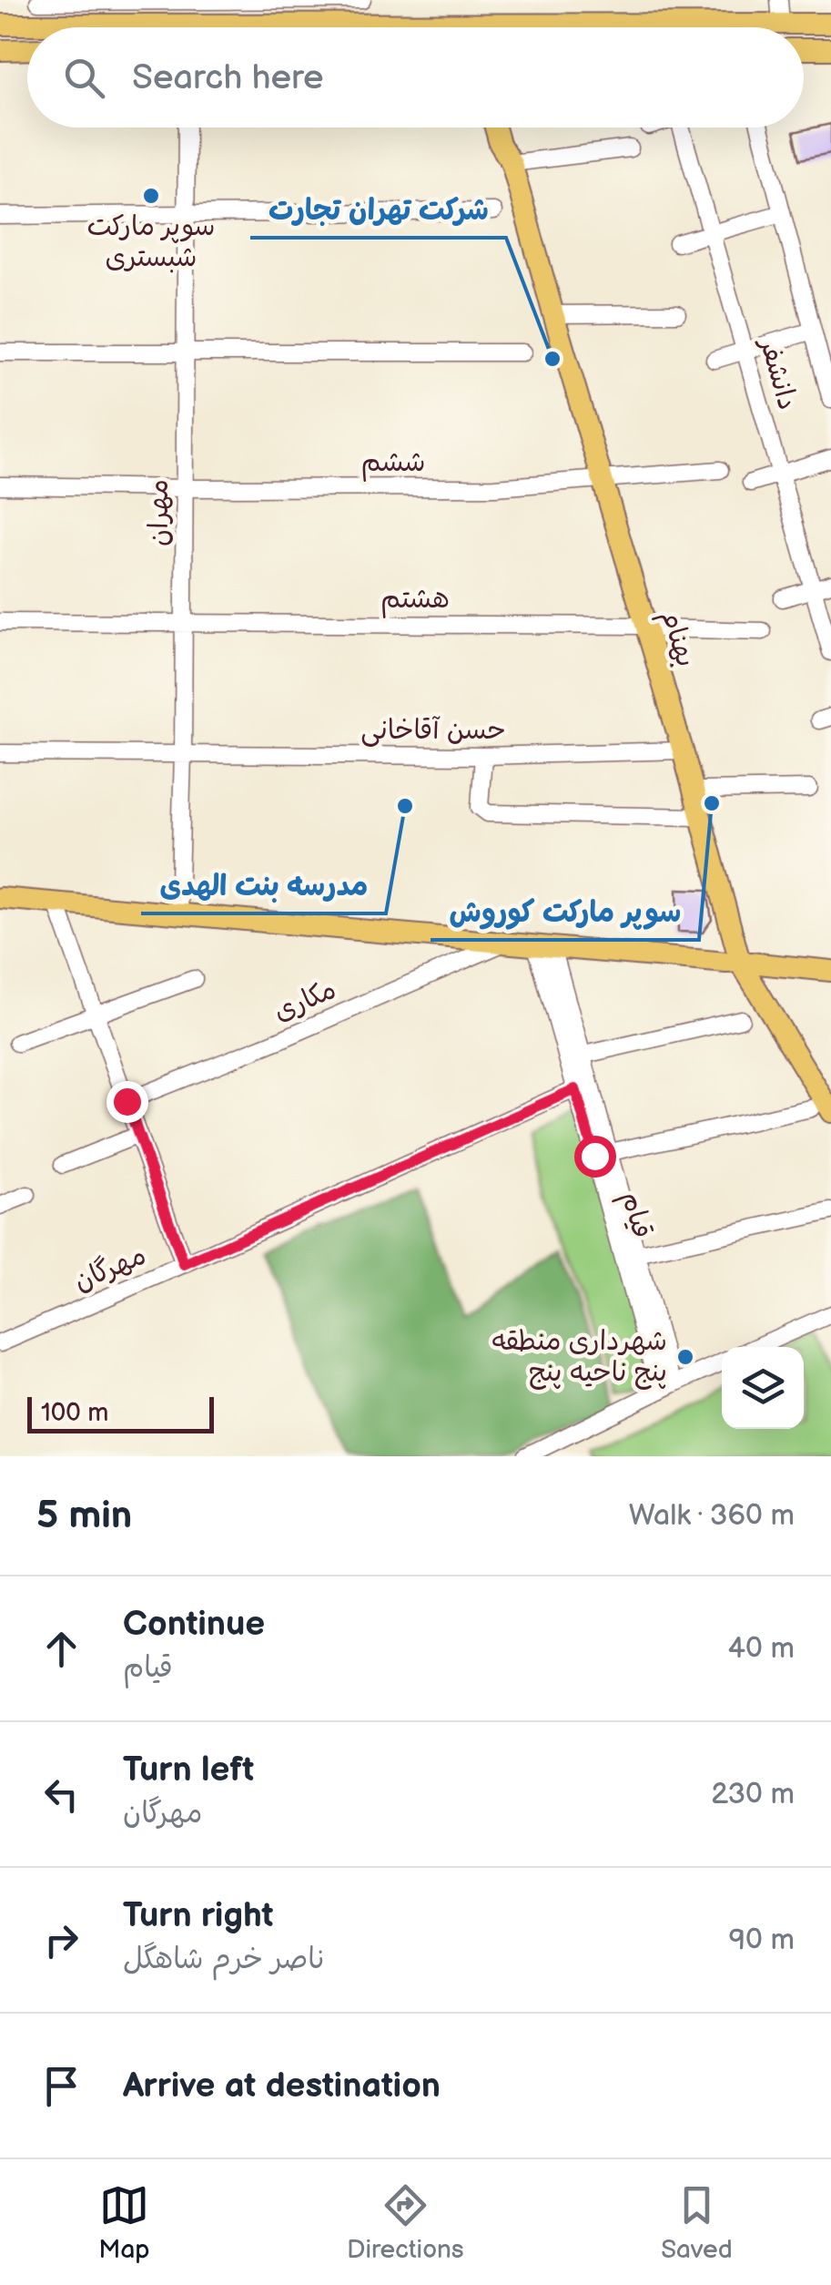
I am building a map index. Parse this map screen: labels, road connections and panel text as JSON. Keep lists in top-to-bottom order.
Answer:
{
  "streets": {
    "main road": ["بهنام"],
    "street": [
      "دانشفر",
      "ششم",
      "مهران",
      "هشتم",
      "حسن آقاخانی",
      "مکاری",
      "قیام",
      "مهرگان"
    ]
  },
  "crossings": [
    ["ششم", "مهران"],
    ["ششم", "بهنام"],
    ["مهران", "هشتم"],
    ["مهران", "حسن آقاخانی"],
    ["هشتم", "بهنام"],
    ["بهنام", "حسن آقاخانی"],
    ["قیام", "مهرگان"]
  ],
  "places": [
    "سوپر مارکت شبستری",
    "شرکت تهران تجارت",
    "سوپر ماركت كوروش",
    "مدرسه بنت الهدی",
    "شهرداری منطقه پنج ناحیه پنج"
  ],
  "scale_bar": "100 m",
  "page": {
    "search": "Search here",
    "scale": "100 m",
    "heading": ["5 min", "Walk · 360 m"],
    "list": [
      ["Continue", "قیام", "40 m"],
      ["Turn left", "مهرگان", "230 m"],
      ["Turn right", "ناصر خرم شاهگل", "90 m"],
      "Arrive at destination"
    ],
    "nav": ["Map", "Directions", "Saved"]
  }
}
